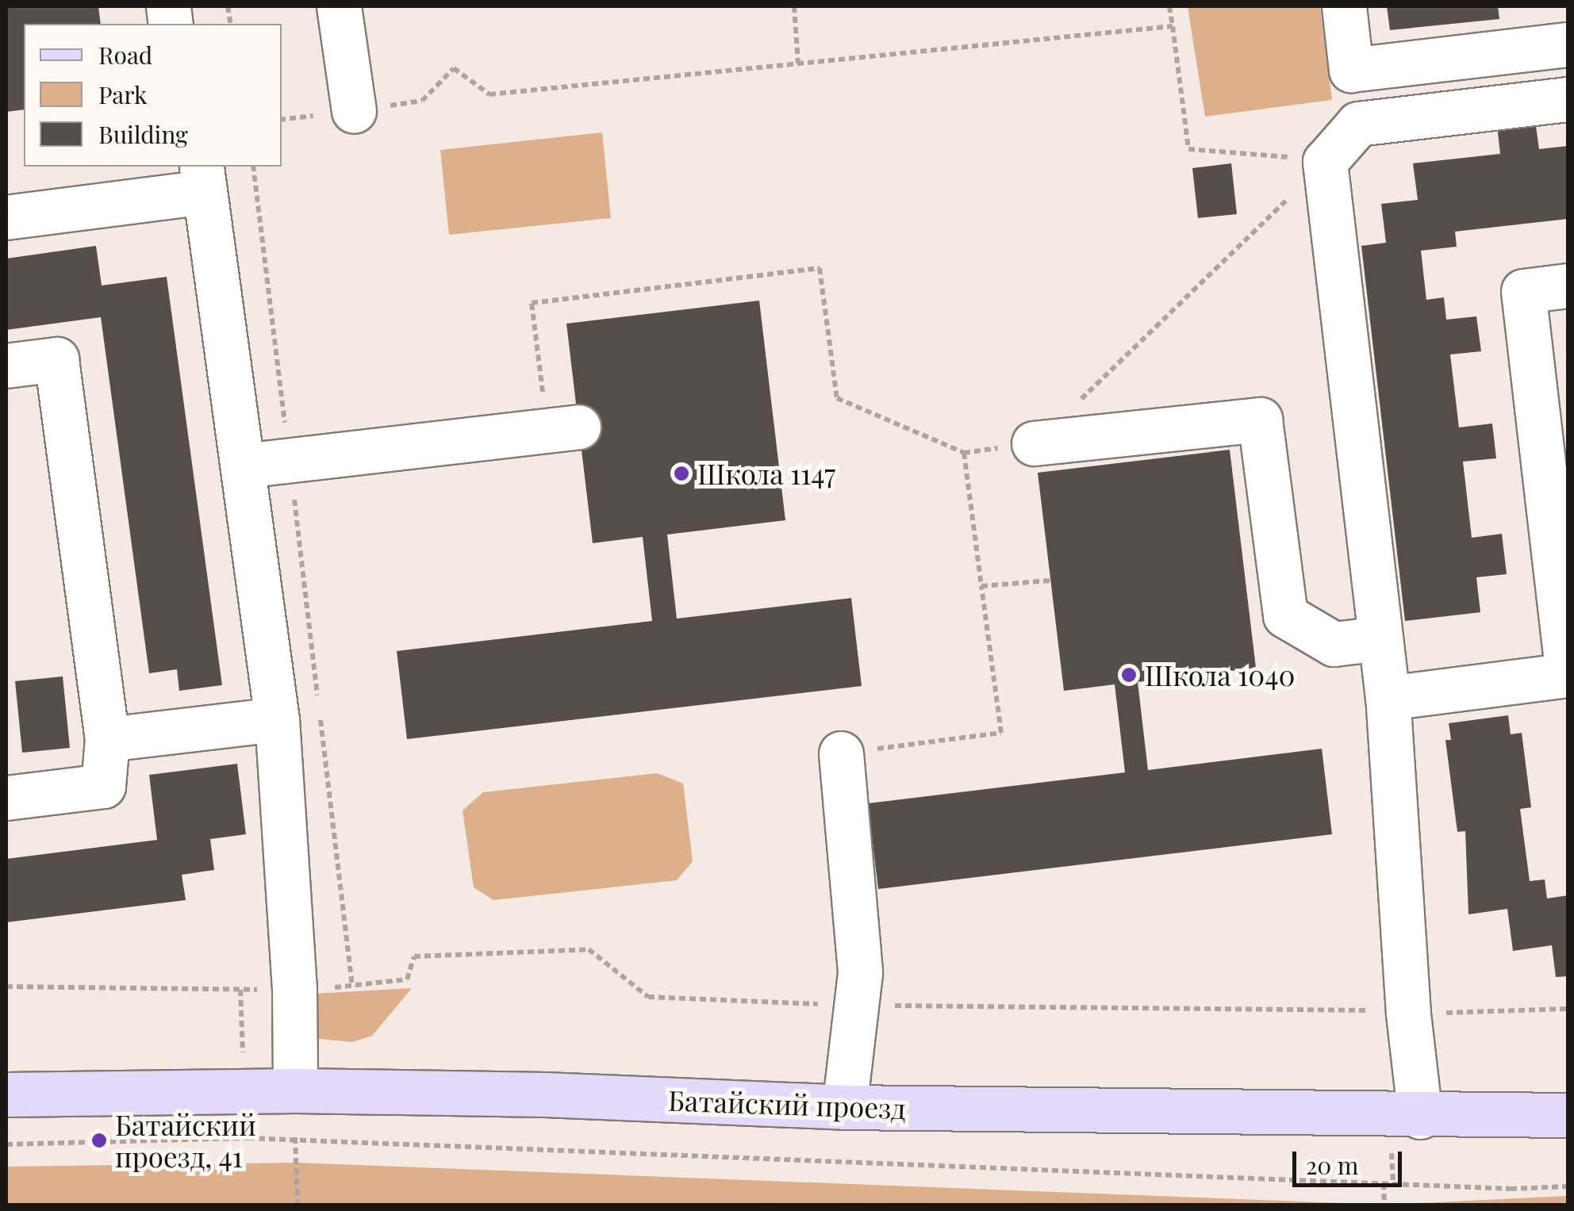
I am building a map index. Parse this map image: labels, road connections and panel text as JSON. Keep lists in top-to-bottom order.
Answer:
{
  "streets": {
    "main road": ["Батайский проезд"]
  },
  "places": ["Школа 1147", "Школа 1040", "Батайский проезд, 41"],
  "legend": ["Road", "Park", "Building"],
  "scale_bar": "20 m"
}
